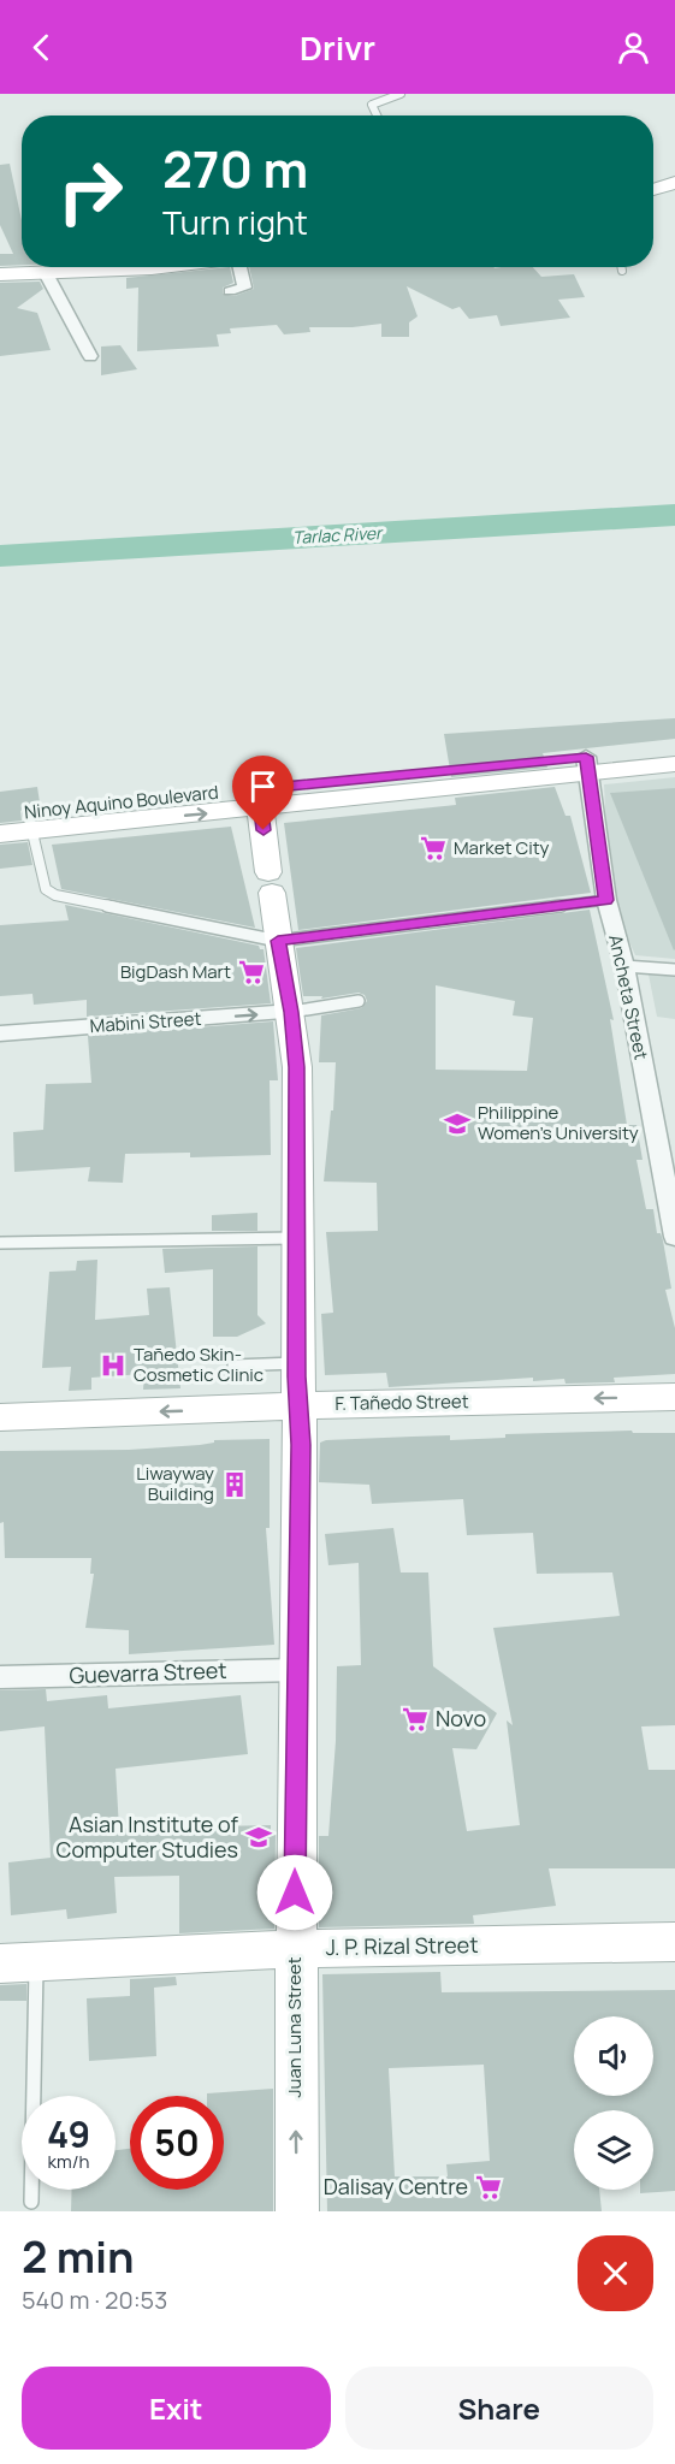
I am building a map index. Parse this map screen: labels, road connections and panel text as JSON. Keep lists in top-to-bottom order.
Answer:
{
  "streets": {
    "main road": [
      "Ninoy Aquino Boulevard",
      "F. Tañedo Street",
      "J. P. Rizal Street",
      "Juan Luna Street"
    ],
    "street": ["Ancheta Street", "Mabini Street", "Guevarra Street"]
  },
  "crossings": [
    ["Ninoy Aquino Boulevard", "Ancheta Street"],
    ["Ninoy Aquino Boulevard", "Juan Luna Street"],
    ["Mabini Street", "Juan Luna Street"],
    ["F. Tañedo Street", "Juan Luna Street"],
    ["Guevarra Street", "Juan Luna Street"],
    ["J. P. Rizal Street", "Juan Luna Street"]
  ],
  "one_way": ["Mabini Street", "F. Tañedo Street"],
  "water": ["Tarlac River"],
  "places": {
    "supermarket": [
      "Market City",
      "BigDash Mart",
      "Novo",
      "Dalisay Centre"
    ],
    "school or university": ["Philippine Women's University", "Asian Institute of Computer Studies"],
    "hospital": ["Tañedo Skin- Cosmetic Clinic"],
    "building": ["Liwayway Building"]
  },
  "page": {
    "header": "Drivr",
    "turn": ["270 m", "Turn right"],
    "speed": "49 km/h",
    "limit": "50",
    "heading": ["2 min", "540 m · 20:53"],
    "buttons": ["Exit", "Share"]
  }
}
